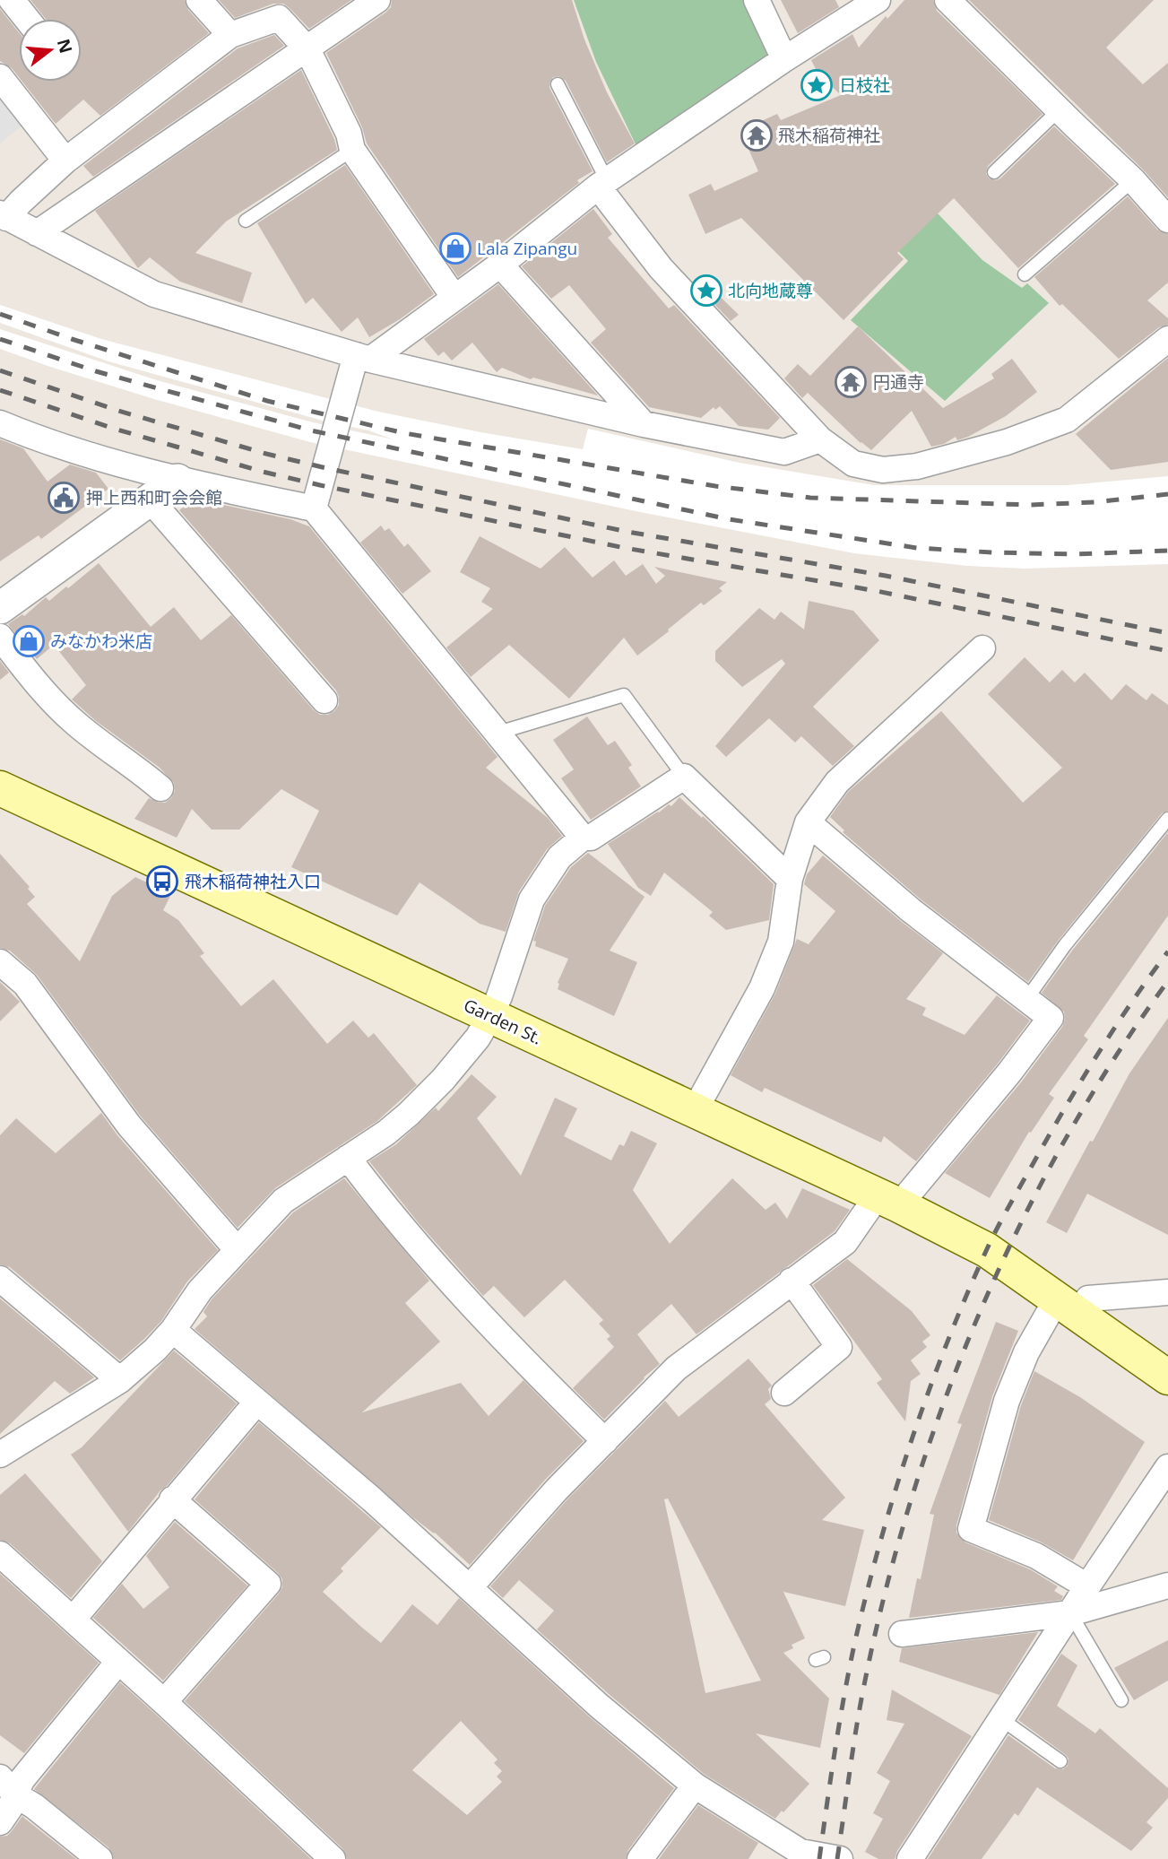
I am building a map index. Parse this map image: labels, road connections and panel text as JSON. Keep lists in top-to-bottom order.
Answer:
{
  "streets": {
    "main road": ["Garden St."]
  },
  "places": {
    "place": ["日枝社", "北向地蔵尊"],
    "temple": ["飛木稲荷神社", "円通寺"],
    "shop": ["Lala Zipangu", "みなかわ米店"],
    "public building": ["押上西和町会会館"],
    "bus stop": ["飛木稲荷神社入口"]
  },
  "north": "right"
}
